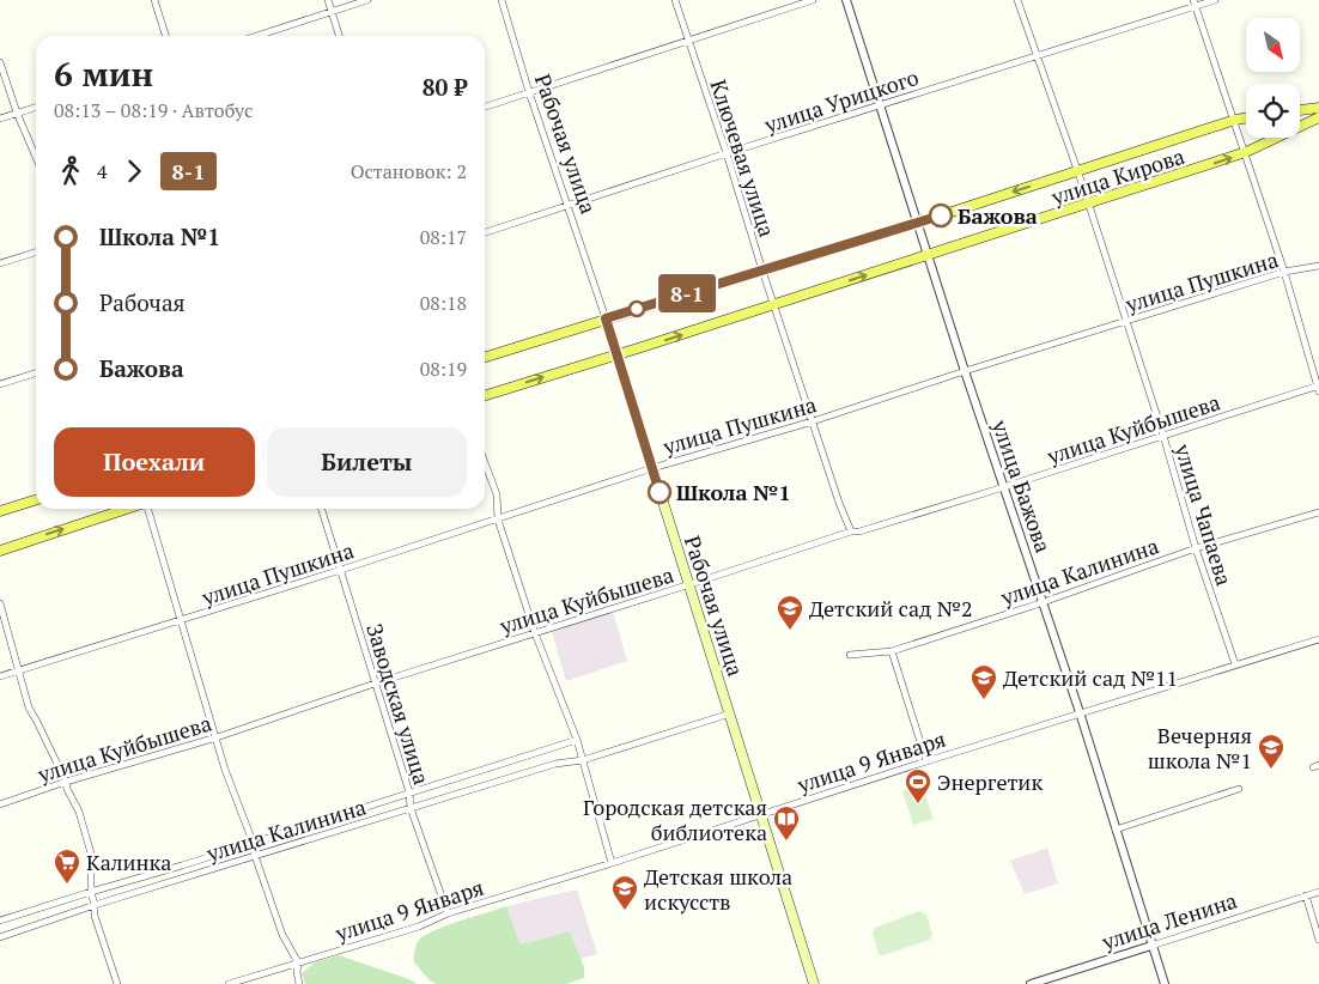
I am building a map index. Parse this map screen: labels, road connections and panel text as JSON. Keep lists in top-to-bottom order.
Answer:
{
  "streets": {
    "main road": ["Рабочая улица", "улица Кирова"],
    "street": [
      "улица Урицкого",
      "Ключевая улица",
      "улица Пушкина",
      "улица Куйбышева",
      "улица Бажова",
      "улица Чапаева",
      "улица Калинина",
      "Заводская улица",
      "улица 9 Января",
      "улица Ленина"
    ]
  },
  "crossings": [
    ["улица Урицкого", "Рабочая улица"],
    ["улица Урицкого", "Ключевая улица"],
    ["улица Урицкого", "улица Бажова"],
    ["улица Урицкого", "улица Чапаева"],
    ["Рабочая улица", "улица Кирова"],
    ["Рабочая улица", "улица Пушкина"],
    ["Рабочая улица", "улица Куйбышева"],
    ["Рабочая улица", "улица Калинина"],
    ["Рабочая улица", "улица 9 Января"],
    ["Ключевая улица", "улица Кирова"],
    ["Ключевая улица", "улица Пушкина"],
    ["Ключевая улица", "улица Куйбышева"],
    ["улица Кирова", "улица Бажова"],
    ["улица Кирова", "улица Чапаева"],
    ["улица Пушкина", "улица Бажова"],
    ["улица Пушкина", "улица Чапаева"],
    ["улица Пушкина", "Заводская улица"],
    ["улица Куйбышева", "улица Бажова"],
    ["улица Куйбышева", "улица Чапаева"],
    ["улица Куйбышева", "Заводская улица"],
    ["улица Бажова", "улица Калинина"],
    ["улица Бажова", "улица 9 Января"],
    ["улица Бажова", "улица Ленина"],
    ["улица Чапаева", "улица Калинина"],
    ["улица Чапаева", "улица 9 Января"],
    ["улица Калинина", "Заводская улица"],
    ["Заводская улица", "улица 9 Января"]
  ],
  "places": {
    "other": ["Бажова", "Школа №1"],
    "school or university": [
      "Детский сад №2",
      "Детский сад №11",
      "Вечерняя школа №1",
      "Детская школа искусств"
    ],
    "sports": ["Энергетик"],
    "library": ["Городская детская библиотека"],
    "supermarket": ["Калинка"]
  },
  "lines": ["bus line 8-1"],
  "north": "bottom right",
  "page": {
    "on_map": "8-1",
    "heading": ["6 мин", "08:13 – 08:19 · Автобус", "80 ₽"],
    "legs": ["4", "8-1", "Остановок: 2"],
    "list": [
      {
        "name": "Школа №1",
        "value": "08:17"
      },
      {
        "name": "Рабочая",
        "value": "08:18"
      },
      {
        "name": "Бажова",
        "value": "08:19"
      }
    ],
    "buttons": ["Поехали", "Билеты"]
  }
}
